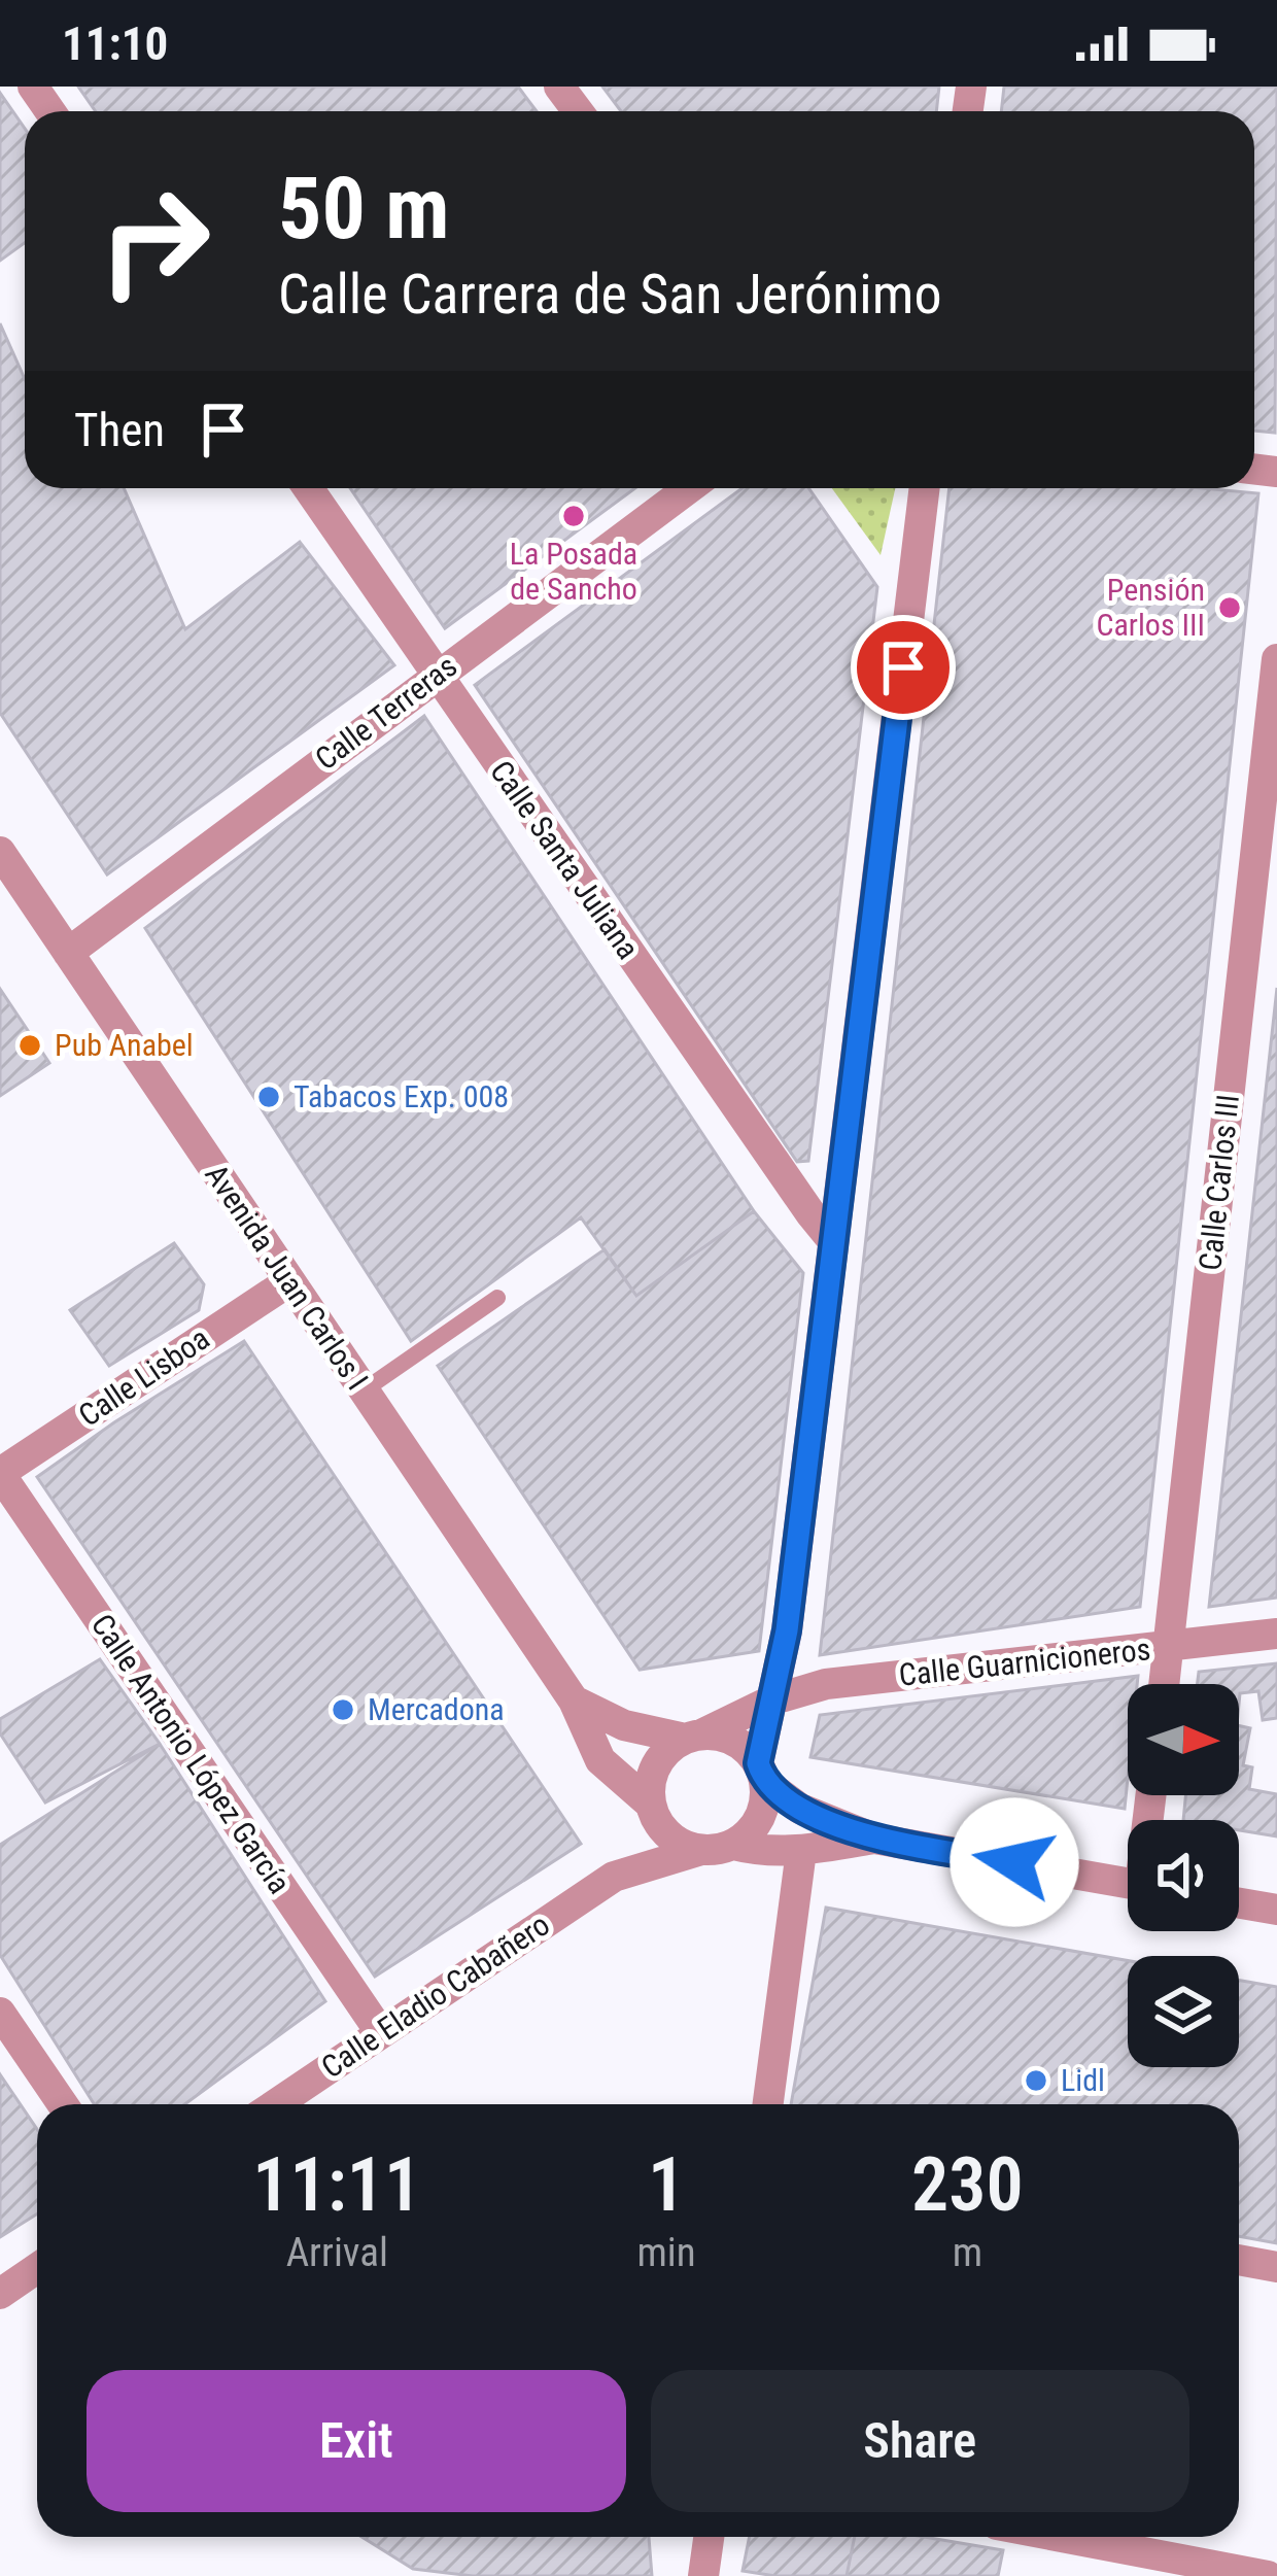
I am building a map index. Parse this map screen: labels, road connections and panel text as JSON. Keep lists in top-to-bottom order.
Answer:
{
  "streets": {
    "street": [
      "Calle Terreras",
      "Calle Santa Juliana",
      "Calle Carlos III",
      "Avenida Juan Carlos I",
      "Calle Lisboa",
      "Calle Guarnicioneros",
      "Calle Antonio López García",
      "Calle Eladio Cabañero"
    ]
  },
  "crossings": [
    ["Calle Terreras", "Calle Santa Juliana"],
    ["Calle Terreras", "Avenida Juan Carlos I"],
    ["Calle Carlos III", "Calle Guarnicioneros"],
    ["Avenida Juan Carlos I", "Calle Lisboa"],
    ["Avenida Juan Carlos I", "Calle Guarnicioneros"],
    ["Avenida Juan Carlos I", "Calle Eladio Cabañero"],
    ["Calle Lisboa", "Calle Antonio López García"],
    ["Calle Guarnicioneros", "Calle Eladio Cabañero"],
    ["Calle Antonio López García", "Calle Eladio Cabañero"]
  ],
  "places": [
    "La Posada de Sancho",
    "Pensión Carlos III",
    "Pub Anabel",
    "Tabacos Exp. 008",
    "Mercadona",
    "Lidl"
  ],
  "north": "right",
  "page": {
    "status": "11:10",
    "turn": ["50 m", "Calle Carrera de San Jerónimo"],
    "then": "Then",
    "eta": [
      "11:11",
      "Arrival",
      "1",
      "min",
      "230",
      "m"
    ],
    "buttons": ["Exit", "Share"]
  }
}
